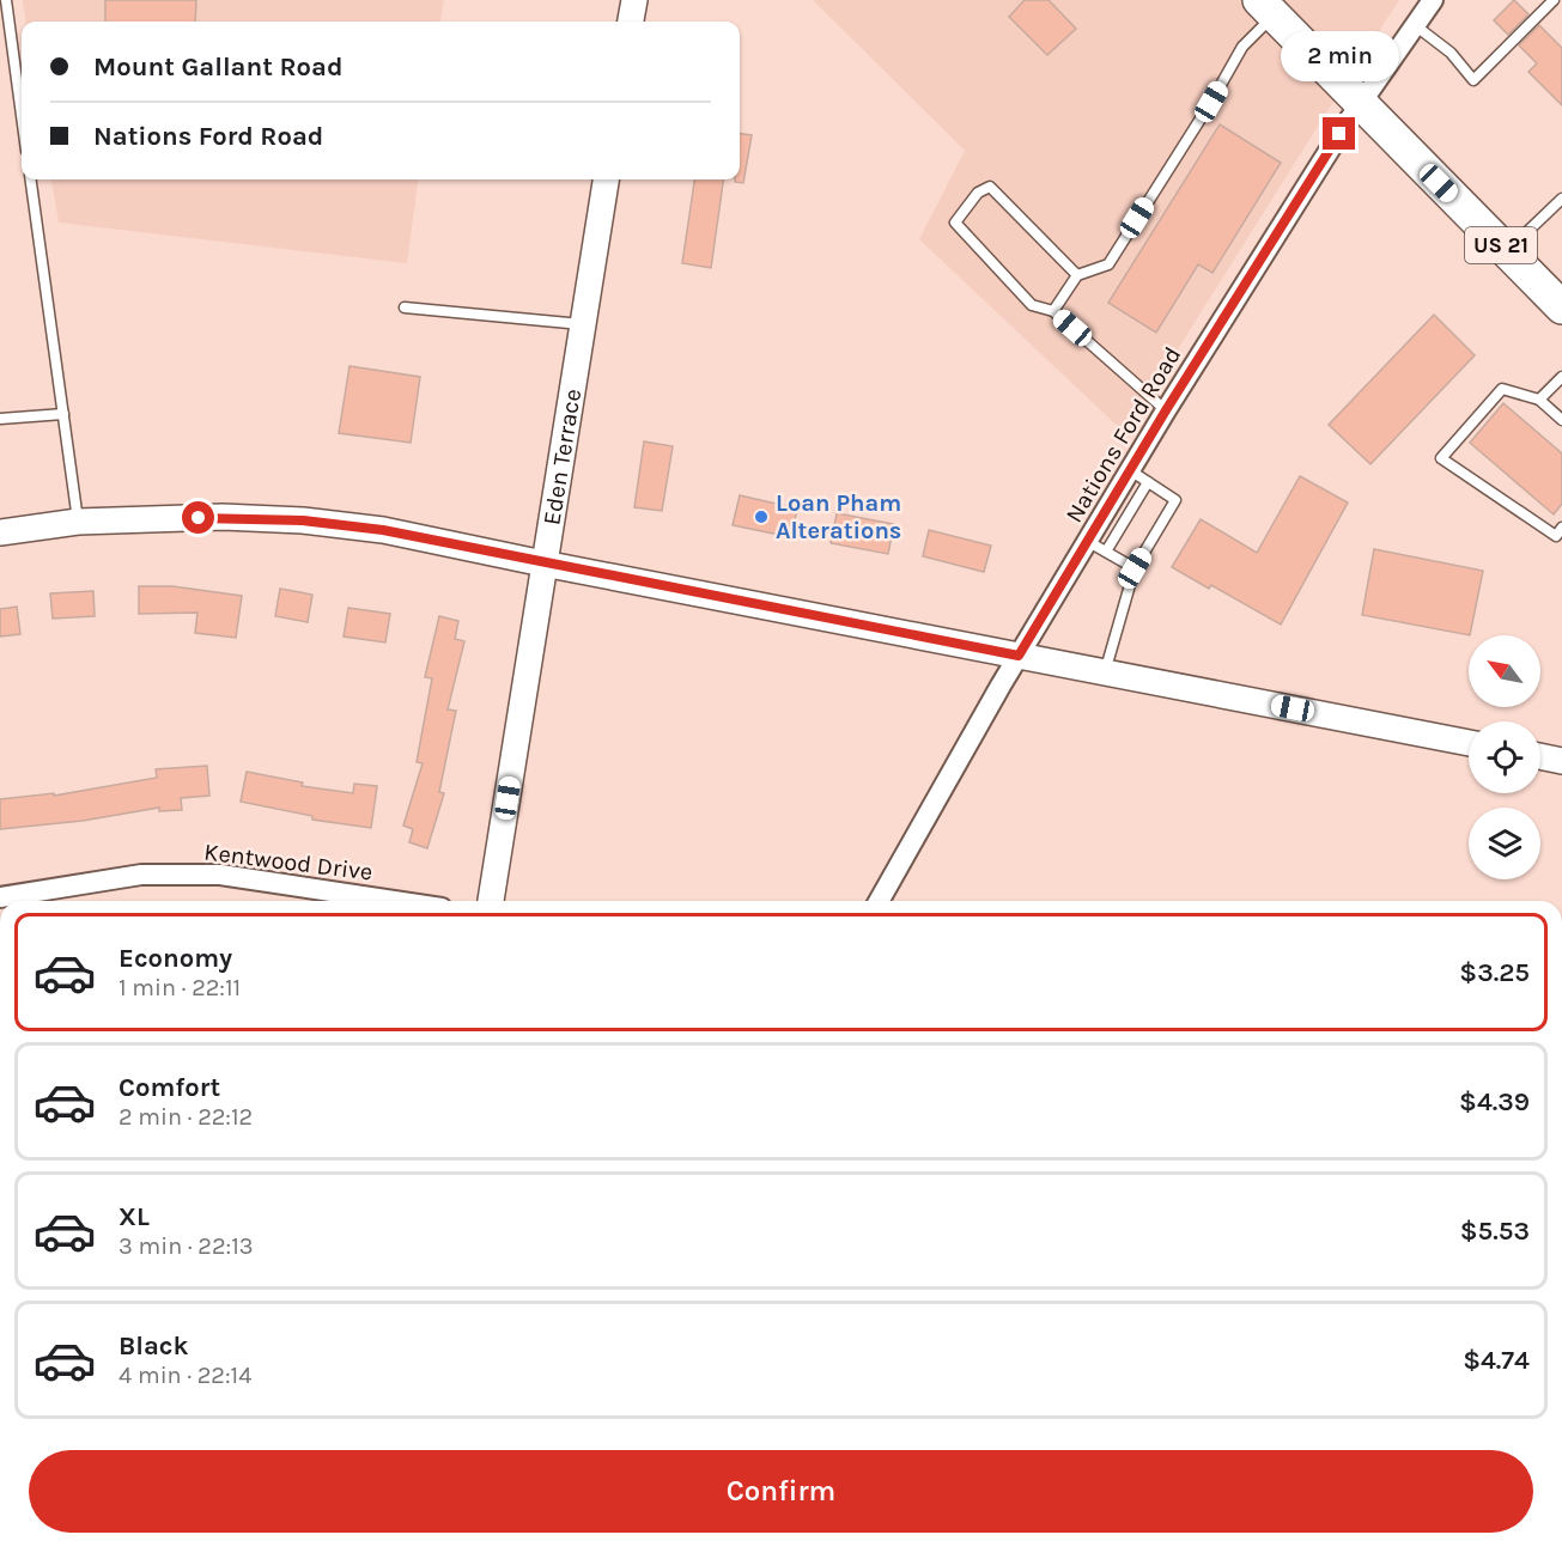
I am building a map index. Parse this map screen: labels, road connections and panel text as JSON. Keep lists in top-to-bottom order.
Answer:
{
  "streets": {
    "main road": ["US 21"],
    "street": ["Nations Ford Road", "Eden Terrace", "Kentwood Drive"]
  },
  "crossings": [
    ["US 21", "Nations Ford Road"]
  ],
  "places": ["Loan Pham Alterations"],
  "north": "top left",
  "page": {
    "banner": ["Mount Gallant Road", "Nations Ford Road"],
    "bubble": "2 min",
    "list": [
      {
        "name": "Economy",
        "note": "1 min · 22:11",
        "value": "$3.25"
      },
      {
        "name": "Comfort",
        "note": "2 min · 22:12",
        "value": "$4.39"
      },
      {
        "name": "XL",
        "note": "3 min · 22:13",
        "value": "$5.53"
      },
      {
        "name": "Black",
        "note": "4 min · 22:14",
        "value": "$4.74"
      }
    ],
    "buttons": "Confirm"
  }
}
